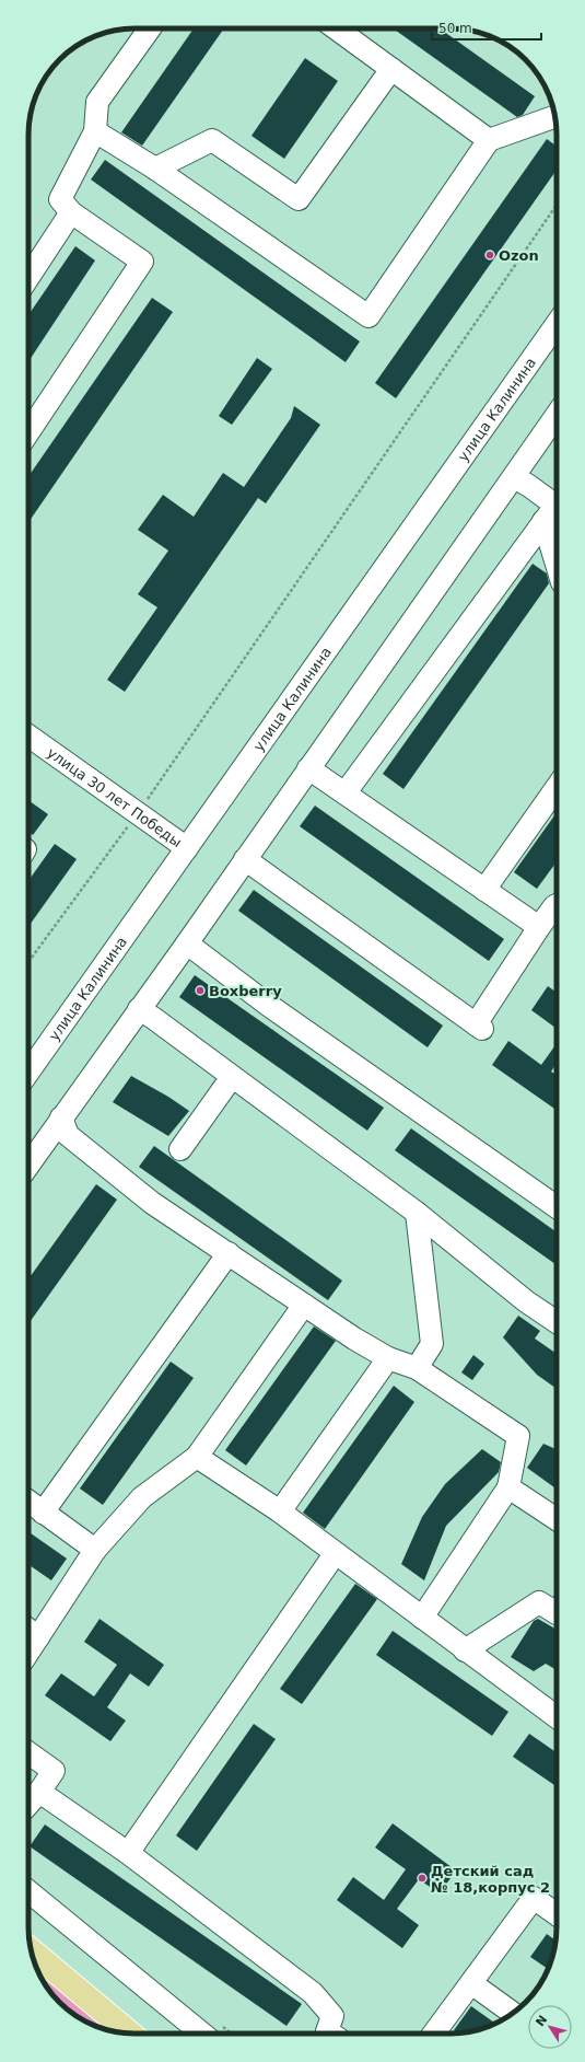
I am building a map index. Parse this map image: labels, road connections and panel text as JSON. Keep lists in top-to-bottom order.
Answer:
{
  "streets": {
    "street": ["улица Калинина", "улица 30 лет Победы"]
  },
  "crossings": [
    ["улица Калинина", "улица 30 лет Победы"]
  ],
  "places": ["Ozon", "Boxberry", "Детский сад № 18,корпус 2"],
  "scale_bar": "50 m",
  "north": "top left"
}
